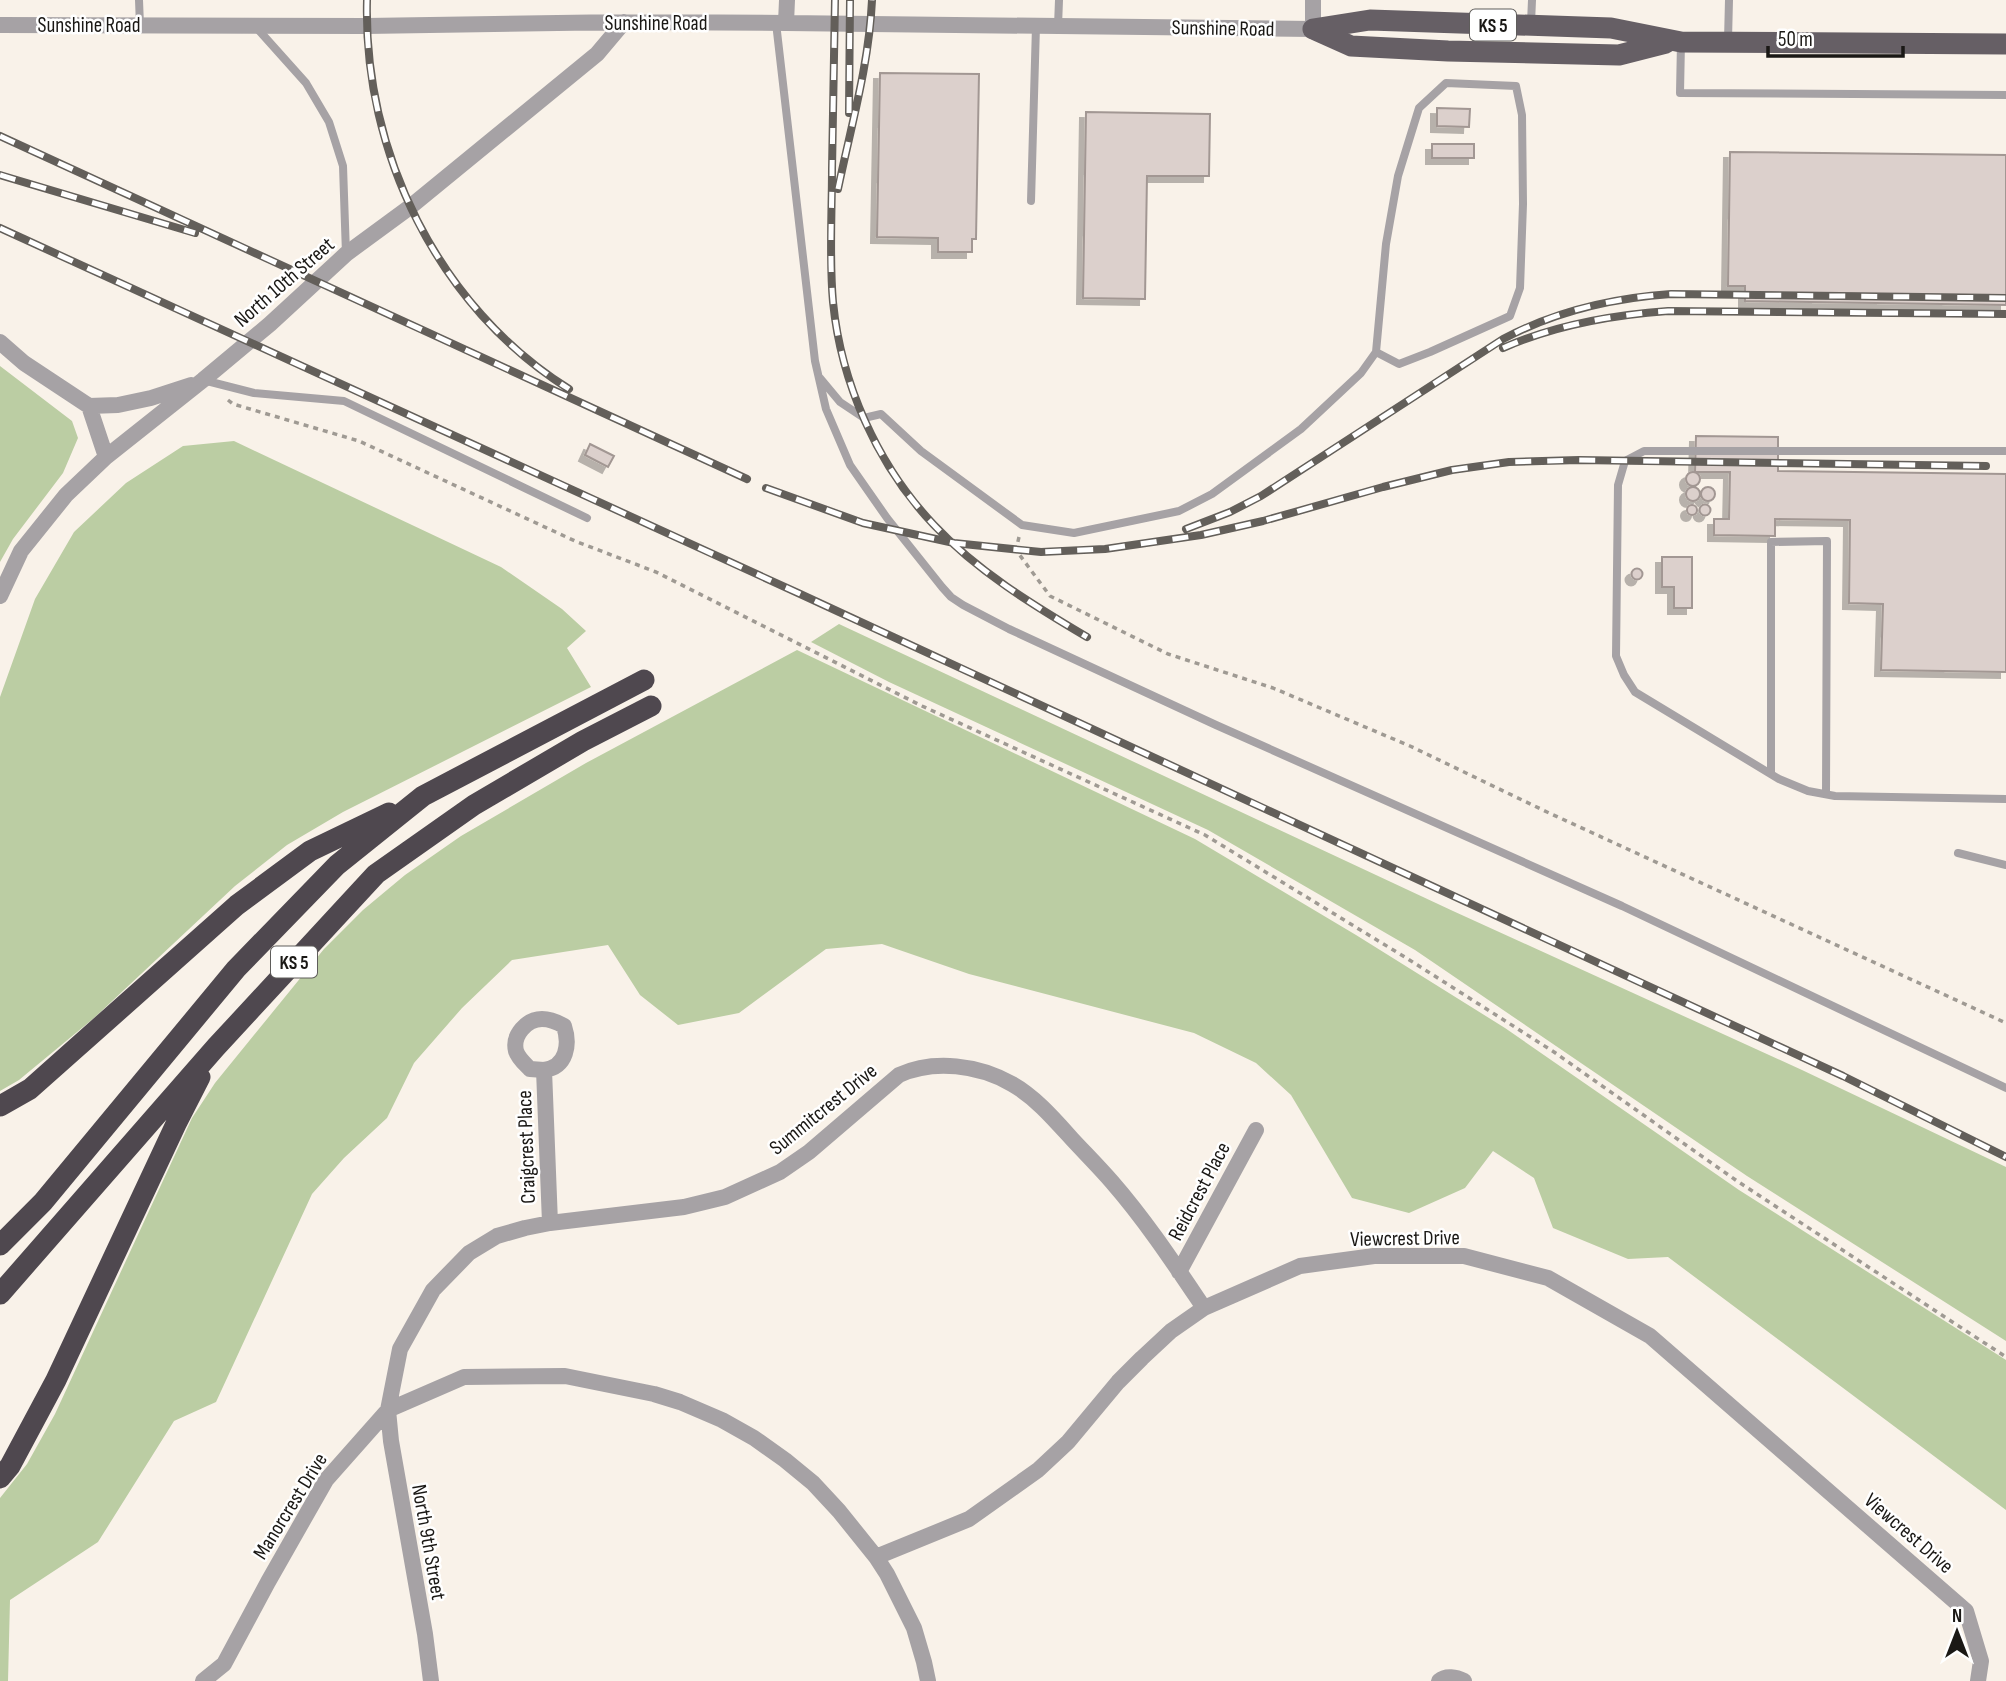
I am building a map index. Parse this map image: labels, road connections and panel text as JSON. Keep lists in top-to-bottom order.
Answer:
{
  "streets": {
    "highway": ["KS 5"],
    "main road": ["Sunshine Road"],
    "street": [
      "North 10th Street",
      "Summitcrest Drive",
      "Craigcrest Place",
      "Reidcrest Place",
      "Viewcrest Drive",
      "Manorcrest Drive",
      "North 9th Street"
    ]
  },
  "crossings": [
    ["Sunshine Road", "North 10th Street"],
    ["Summitcrest Drive", "Craigcrest Place"],
    ["Summitcrest Drive", "Reidcrest Place"],
    ["Summitcrest Drive", "Viewcrest Drive"],
    ["Summitcrest Drive", "Manorcrest Drive"],
    ["Summitcrest Drive", "North 9th Street"],
    ["Viewcrest Drive", "Manorcrest Drive"],
    ["Manorcrest Drive", "North 9th Street"]
  ],
  "scale_bar": "50 m",
  "north": "top"
}
